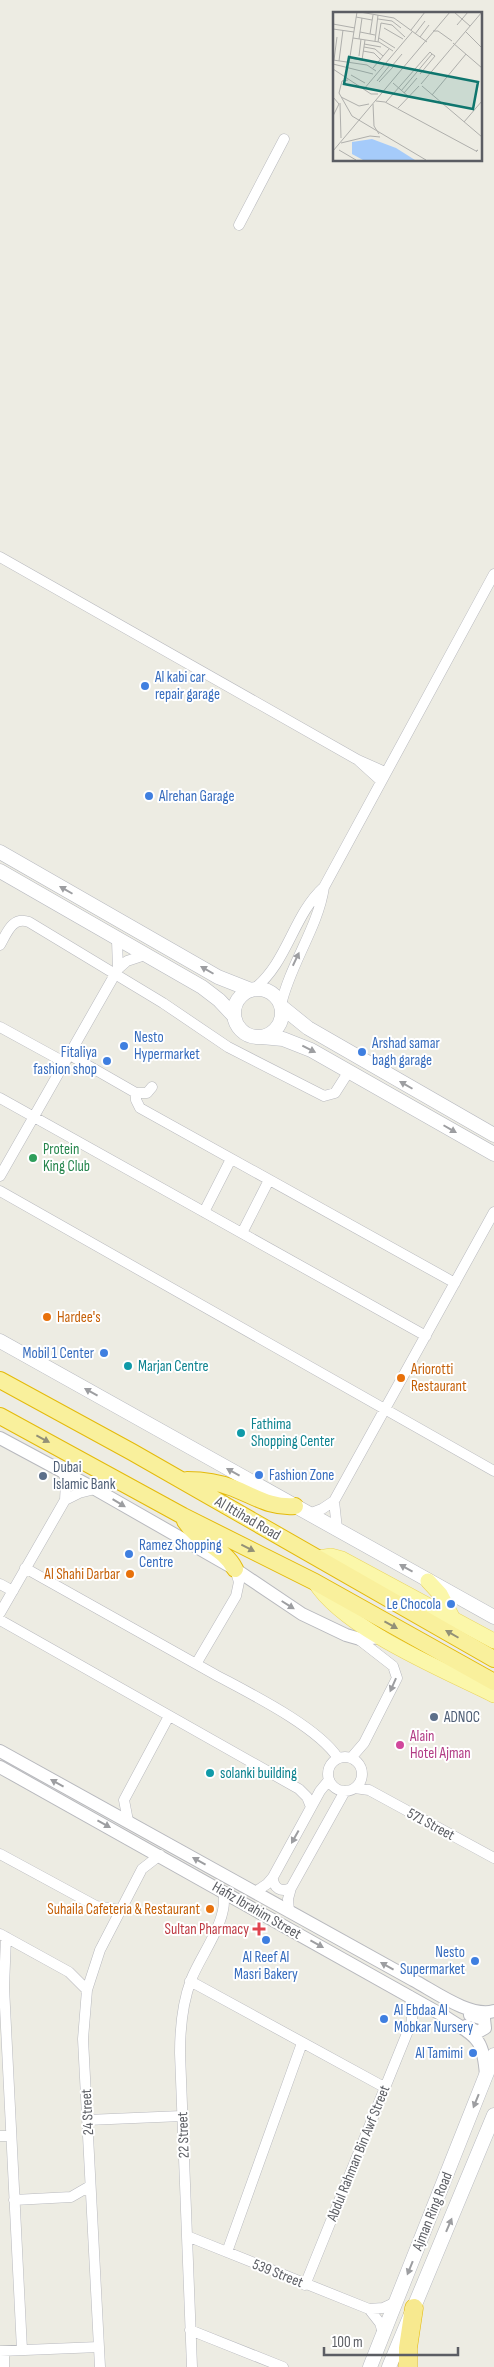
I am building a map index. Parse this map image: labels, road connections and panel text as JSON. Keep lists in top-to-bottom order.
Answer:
{
  "streets": {
    "highway": ["Al Ittihad Road"],
    "main road": ["Ajman Ring Road"],
    "street": [
      "571 Street",
      "Hafiz Ibrahim Street",
      "24 Street",
      "22 Street",
      "Abdul Rahman Bin Awf Street",
      "539 Street"
    ]
  },
  "crossings": [
    ["Hafiz Ibrahim Street", "24 Street"],
    ["Hafiz Ibrahim Street", "22 Street"],
    ["Hafiz Ibrahim Street", "Abdul Rahman Bin Awf Street"],
    ["Hafiz Ibrahim Street", "Ajman Ring Road"],
    ["22 Street", "539 Street"],
    ["Abdul Rahman Bin Awf Street", "539 Street"]
  ],
  "places": {
    "other": [
      "Al kabi car repair garage",
      "Alrehan Garage",
      "Nesto Hypermarket",
      "Arshad samar bagh garage",
      "Fitaliya fashion shop",
      "Protein King Club",
      "Hardee's",
      "Mobil 1 Center",
      "Marjan Centre",
      "Ariorotti Restaurant",
      "Fathima Shopping Center",
      "Fashion Zone",
      "Dubai Islamic Bank",
      "Ramez Shopping Centre",
      "Al Shahi Darbar",
      "Le Chocola",
      "ADNOC",
      "Alain Hotel Ajman",
      "solanki building",
      "Suhaila Cafeteria & Restaurant",
      "Al Reef Al Masri Bakery",
      "Nesto Supermarket",
      "Al Ebdaa Al Mobkar Nursery",
      "Al Tamimi"
    ],
    "health": ["Sultan Pharmacy"]
  },
  "scale_bar": "100 m"
}
